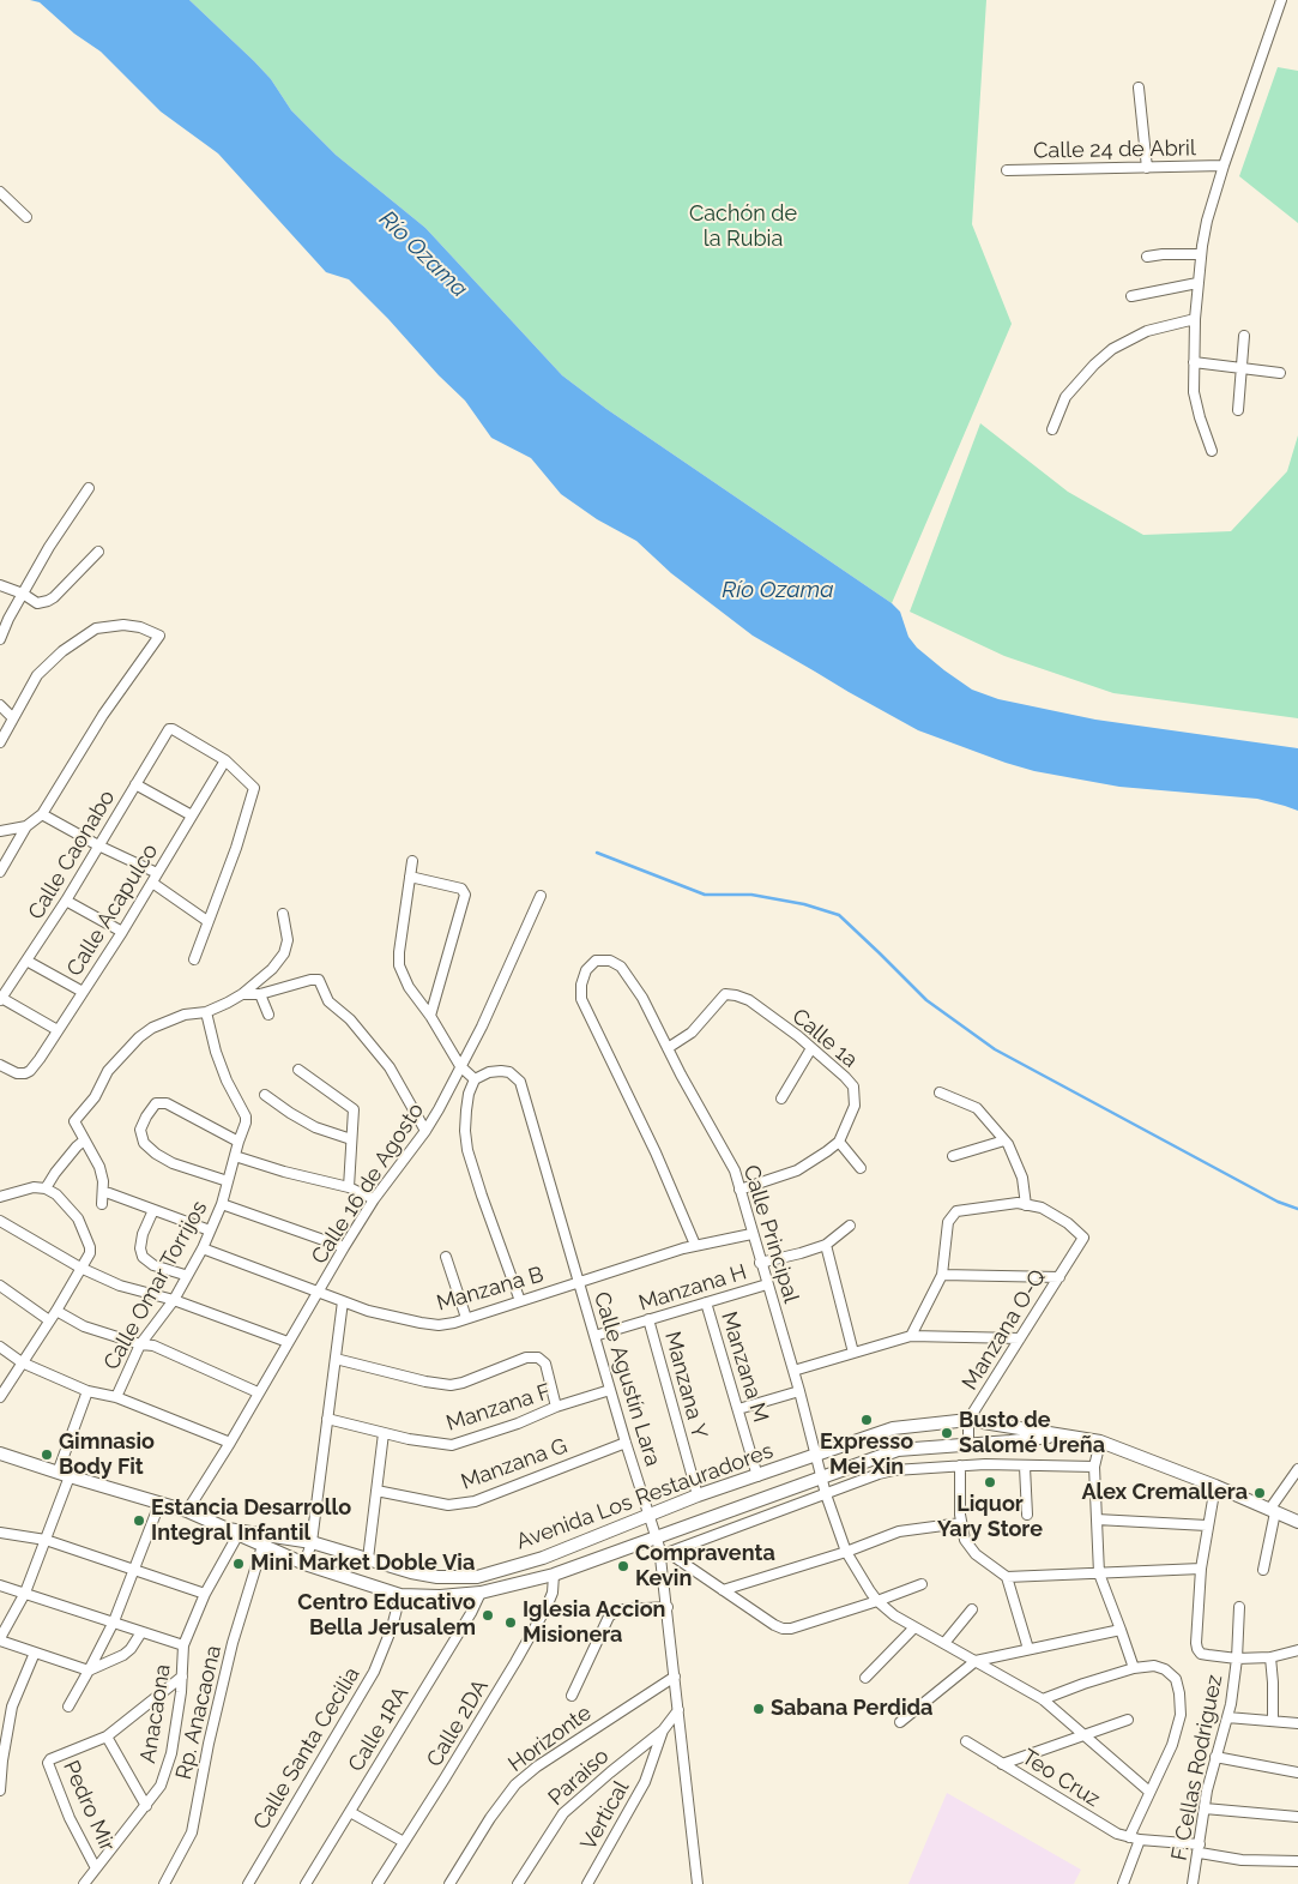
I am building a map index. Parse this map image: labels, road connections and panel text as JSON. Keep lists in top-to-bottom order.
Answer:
{
  "streets": {
    "street": [
      "Calle 24 de Abril",
      "Calle Caonabo",
      "Calle Acapulco",
      "Calle 1a",
      "Calle 16 de Agosto",
      "Calle Principal",
      "Calle Omar Torrijos",
      "Manzana H",
      "Manzana B",
      "Manzana O-Q",
      "Manzana M",
      "Calle Agustín Lara",
      "Manzana Y",
      "Manzana F",
      "Manzana G",
      "Avenida Los Restauradores",
      "Rp. Anacaona",
      "Anacaona",
      "Calle 2DA",
      "Calle 1RA",
      "Horizonte",
      "Calle Santa Cecilia",
      "F. Cellas Rodriguez",
      "Paraiso",
      "Teo Cruz",
      "Pedro Mir",
      "Vertical"
    ]
  },
  "crossings": [
    ["Calle Caonabo", "Calle Acapulco"],
    ["Calle 1a", "Calle Principal"],
    ["Calle 16 de Agosto", "Manzana B"],
    ["Calle 16 de Agosto", "Avenida Los Restauradores"],
    ["Calle Principal", "Manzana H"],
    ["Calle Principal", "Manzana B"],
    ["Calle Principal", "Avenida Los Restauradores"],
    ["Calle Omar Torrijos", "Manzana B"],
    ["Calle Omar Torrijos", "Avenida Los Restauradores"],
    ["Manzana H", "Manzana M"],
    ["Manzana H", "Calle Agustín Lara"],
    ["Manzana H", "Manzana Y"],
    ["Manzana B", "Calle Agustín Lara"],
    ["Manzana O-Q", "Avenida Los Restauradores"],
    ["Manzana M", "Avenida Los Restauradores"],
    ["Calle Agustín Lara", "Manzana F"],
    ["Calle Agustín Lara", "Manzana G"],
    ["Calle Agustín Lara", "Avenida Los Restauradores"],
    ["Calle Agustín Lara", "Horizonte"],
    ["Calle Agustín Lara", "Paraiso"],
    ["Manzana Y", "Avenida Los Restauradores"],
    ["Avenida Los Restauradores", "Anacaona"],
    ["Anacaona", "Pedro Mir"],
    ["F. Cellas Rodriguez", "Teo Cruz"],
    ["Paraiso", "Vertical"]
  ],
  "water": ["Río Ozama"],
  "parks": ["Cachón de la Rubia"],
  "places": [
    "Expresso Mei Xin",
    "Busto de Salomé Ureña",
    "Gimnasio Body Fit",
    "Liquor Yary Store",
    "Alex Cremallera",
    "Estancia Desarrollo Integral Infantil",
    "Mini Market Doble Via",
    "Compraventa Kevin",
    "Centro Educativo Bella Jerusalem",
    "Iglesia Accion Misionera",
    "Sabana Perdida"
  ]
}
